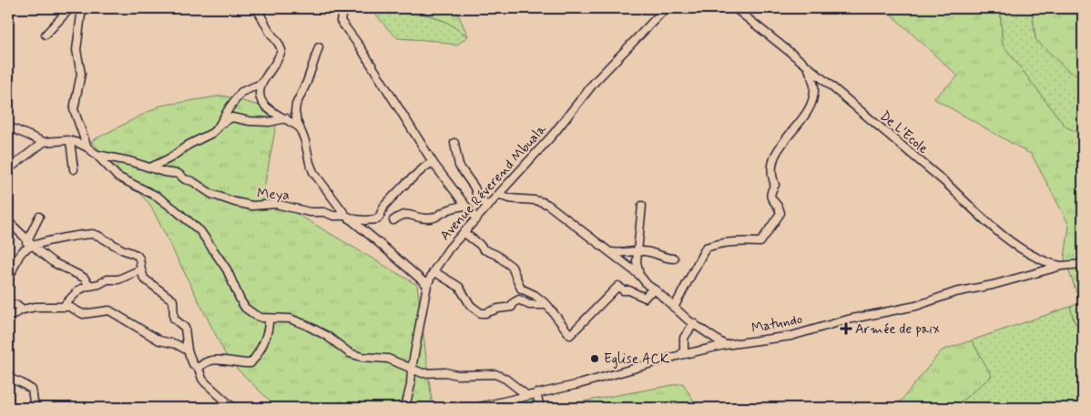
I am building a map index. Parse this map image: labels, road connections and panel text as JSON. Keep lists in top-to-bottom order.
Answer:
{
  "streets": {
    "street": [
      "De L'Ecole",
      "Avenue Réverend Mbuala",
      "Meya",
      "Matundo"
    ]
  },
  "crossings": [
    ["De L'Ecole", "Matundo"]
  ],
  "places": {
    "health": ["Armée de paix"],
    "other": ["Eglise ACK"]
  }
}
